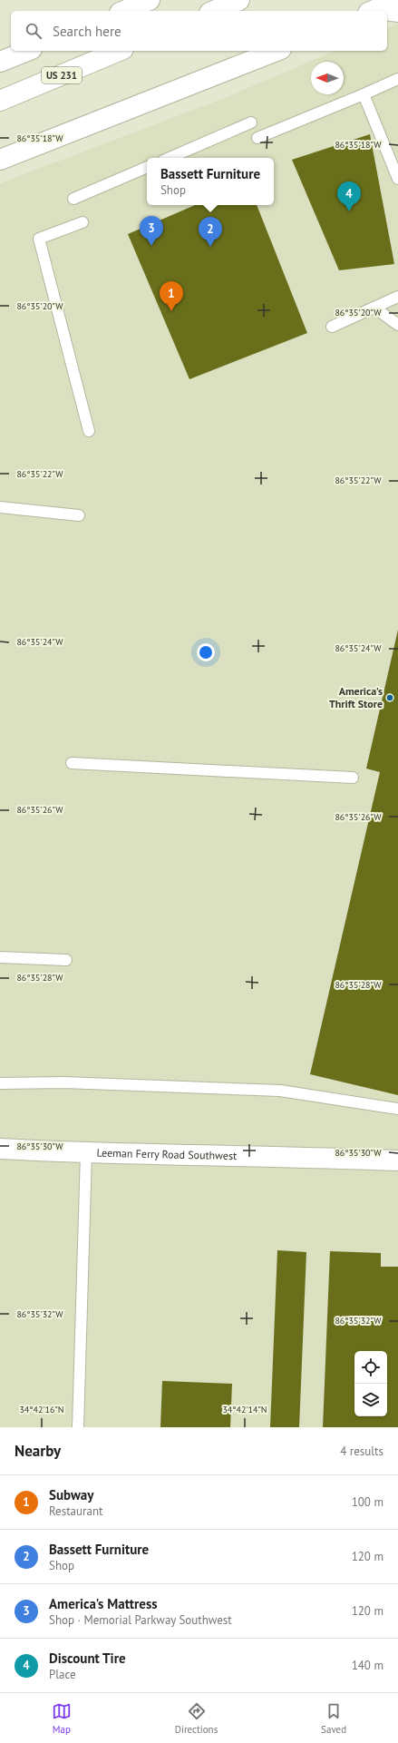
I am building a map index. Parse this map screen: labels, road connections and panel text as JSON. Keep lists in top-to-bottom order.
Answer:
{
  "streets": {
    "main road": ["US 231", "Leeman Ferry Road Southwest"]
  },
  "places": ["America's Thrift Store"],
  "north": "left",
  "page": {
    "search": "Search here",
    "popup": ["Bassett Furniture", "Shop"],
    "pins": [
      "4",
      "3",
      "2",
      "1"
    ],
    "heading": ["Nearby", "4 results"],
    "list": [
      {
        "mark": "1",
        "name": "Subway",
        "note": "Restaurant",
        "value": "100 m"
      },
      {
        "mark": "2",
        "name": "Bassett Furniture",
        "note": "Shop",
        "value": "120 m"
      },
      {
        "mark": "3",
        "name": "America's Mattress",
        "note": "Shop · Memorial Parkway Southwest",
        "value": "120 m"
      },
      {
        "mark": "4",
        "name": "Discount Tire",
        "note": "Place",
        "value": "140 m"
      }
    ],
    "nav": ["Map", "Directions", "Saved"]
  },
  "coordinates": [
    "86°35'18\"W",
    "86°35'20\"W",
    "86°35'22\"W",
    "86°35'24\"W",
    "86°35'26\"W",
    "86°35'28\"W",
    "86°35'30\"W",
    "86°35'32\"W",
    "34°42'16\"N",
    "34°42'14\"N"
  ]
}
